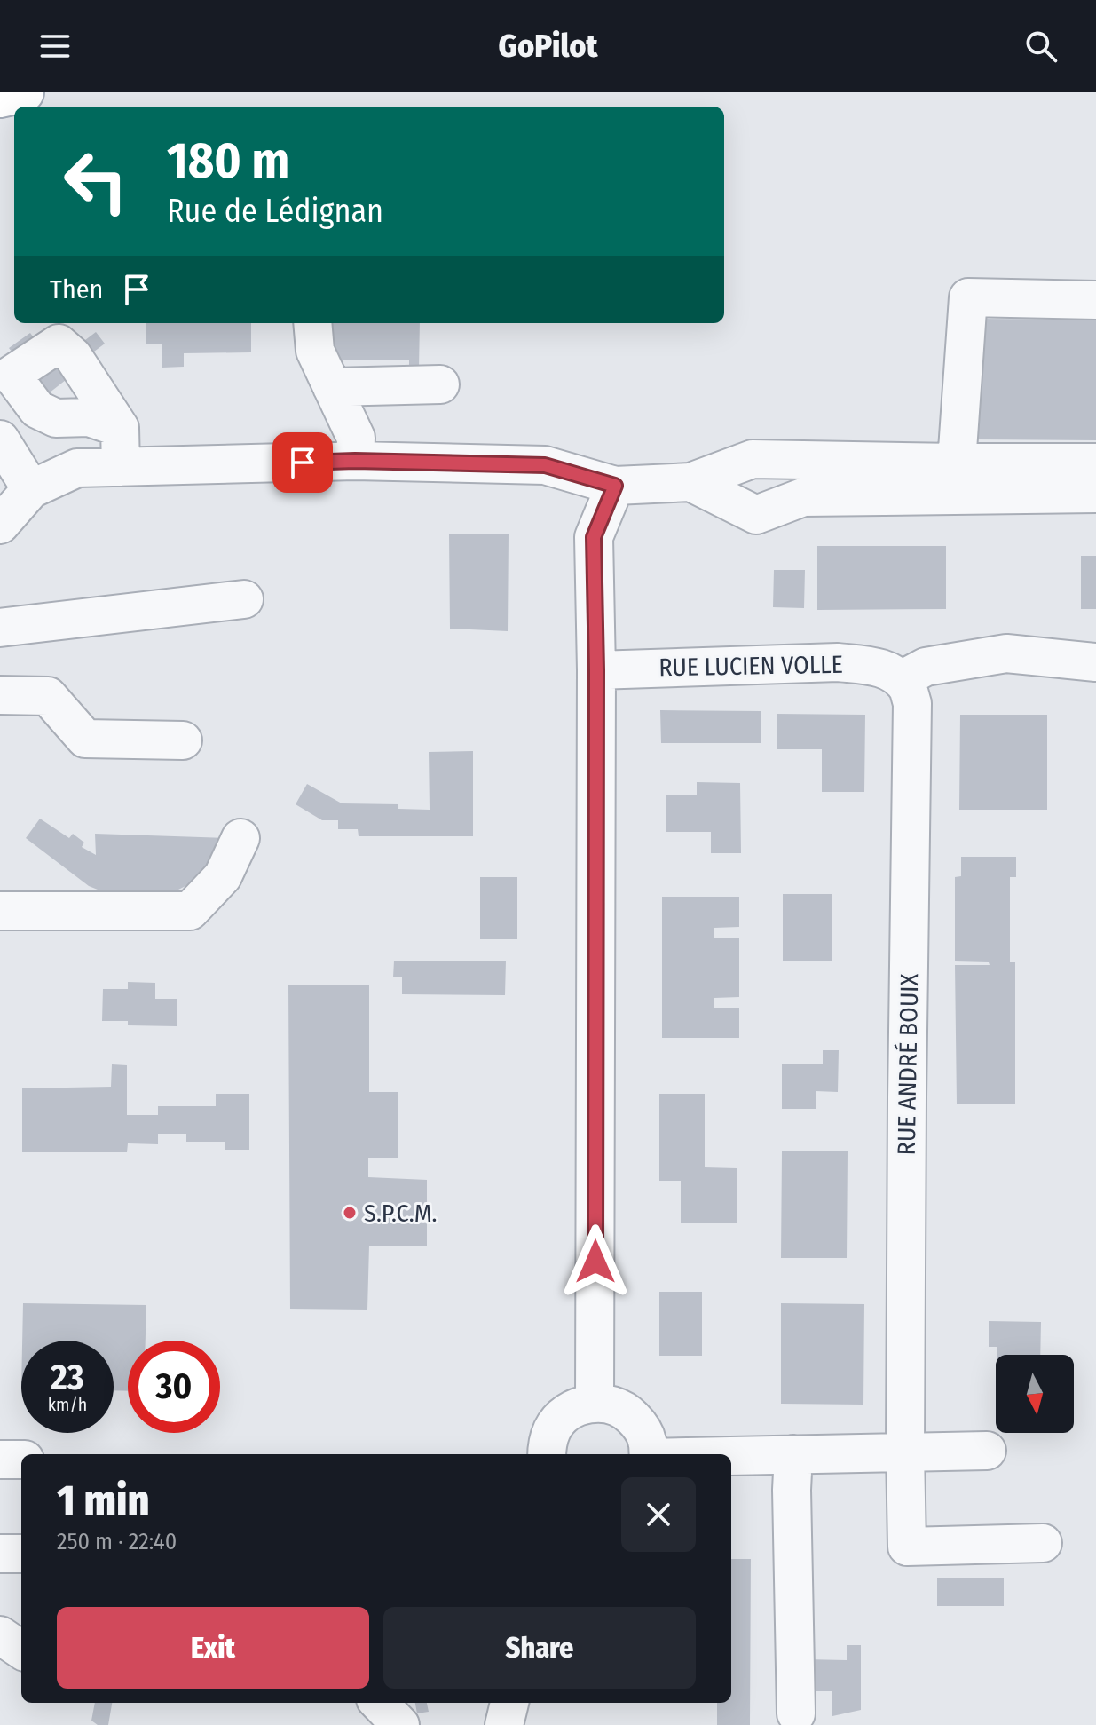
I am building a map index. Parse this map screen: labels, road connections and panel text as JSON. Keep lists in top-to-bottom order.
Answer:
{
  "streets": {
    "street": ["RUE LUCIEN VOLLE", "RUE ANDRÉ BOUIX"]
  },
  "crossings": [
    ["RUE LUCIEN VOLLE", "RUE ANDRÉ BOUIX"]
  ],
  "places": ["S.P.C.M."],
  "north": "bottom",
  "page": {
    "header": "GoPilot",
    "turn": ["180 m", "Rue de Lédignan"],
    "then": "Then",
    "speed": "23 km/h",
    "limit": "30",
    "heading": ["1 min", "250 m · 22:40"],
    "buttons": ["Exit", "Share"]
  }
}
